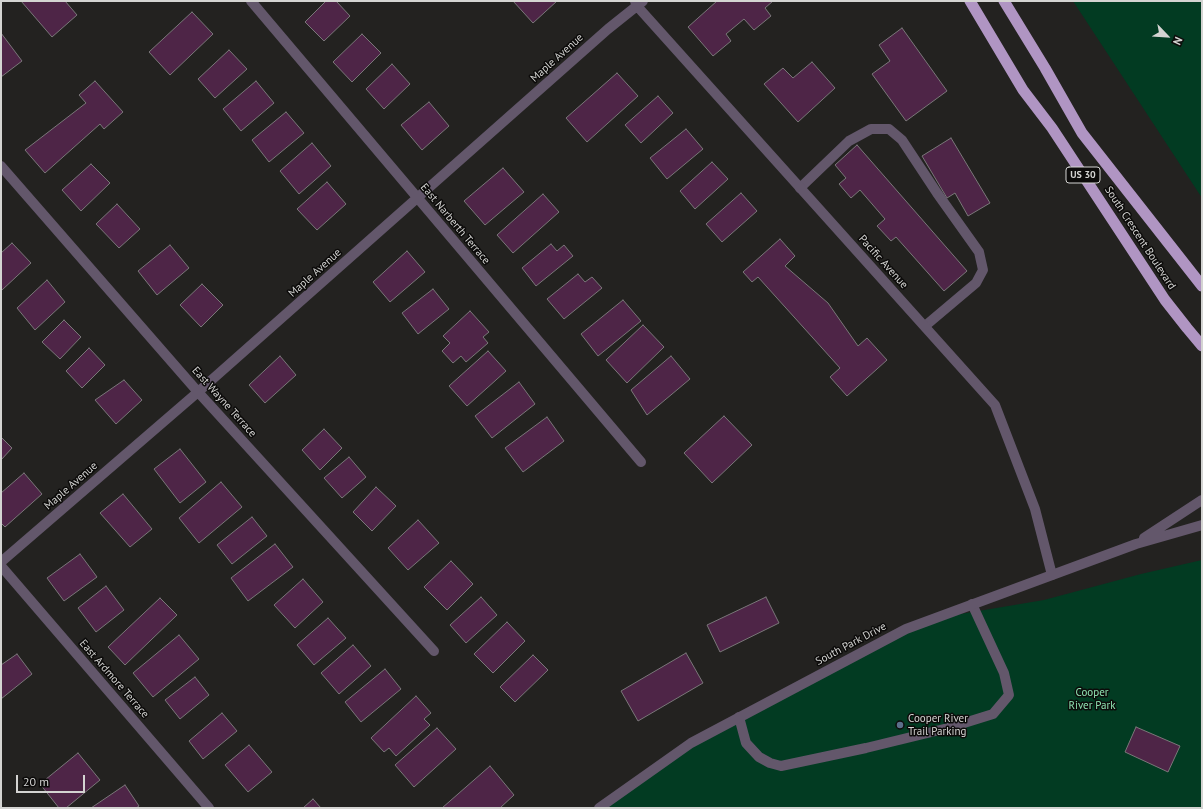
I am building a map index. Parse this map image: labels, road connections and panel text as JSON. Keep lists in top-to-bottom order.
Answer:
{
  "streets": {
    "highway": ["US 30", "South Crescent Boulevard"],
    "street": [
      "Maple Avenue",
      "East Narberth Terrace",
      "Pacific Avenue",
      "East Wayne Terrace",
      "South Park Drive",
      "East Ardmore Terrace"
    ]
  },
  "crossings": [
    ["Maple Avenue", "East Narberth Terrace"],
    ["Maple Avenue", "Pacific Avenue"],
    ["Maple Avenue", "East Wayne Terrace"],
    ["Pacific Avenue", "South Park Drive"]
  ],
  "parks": ["Cooper River Park"],
  "places": ["Cooper River Trail Parking"],
  "scale_bar": "20 m",
  "north": "bottom right"
}
